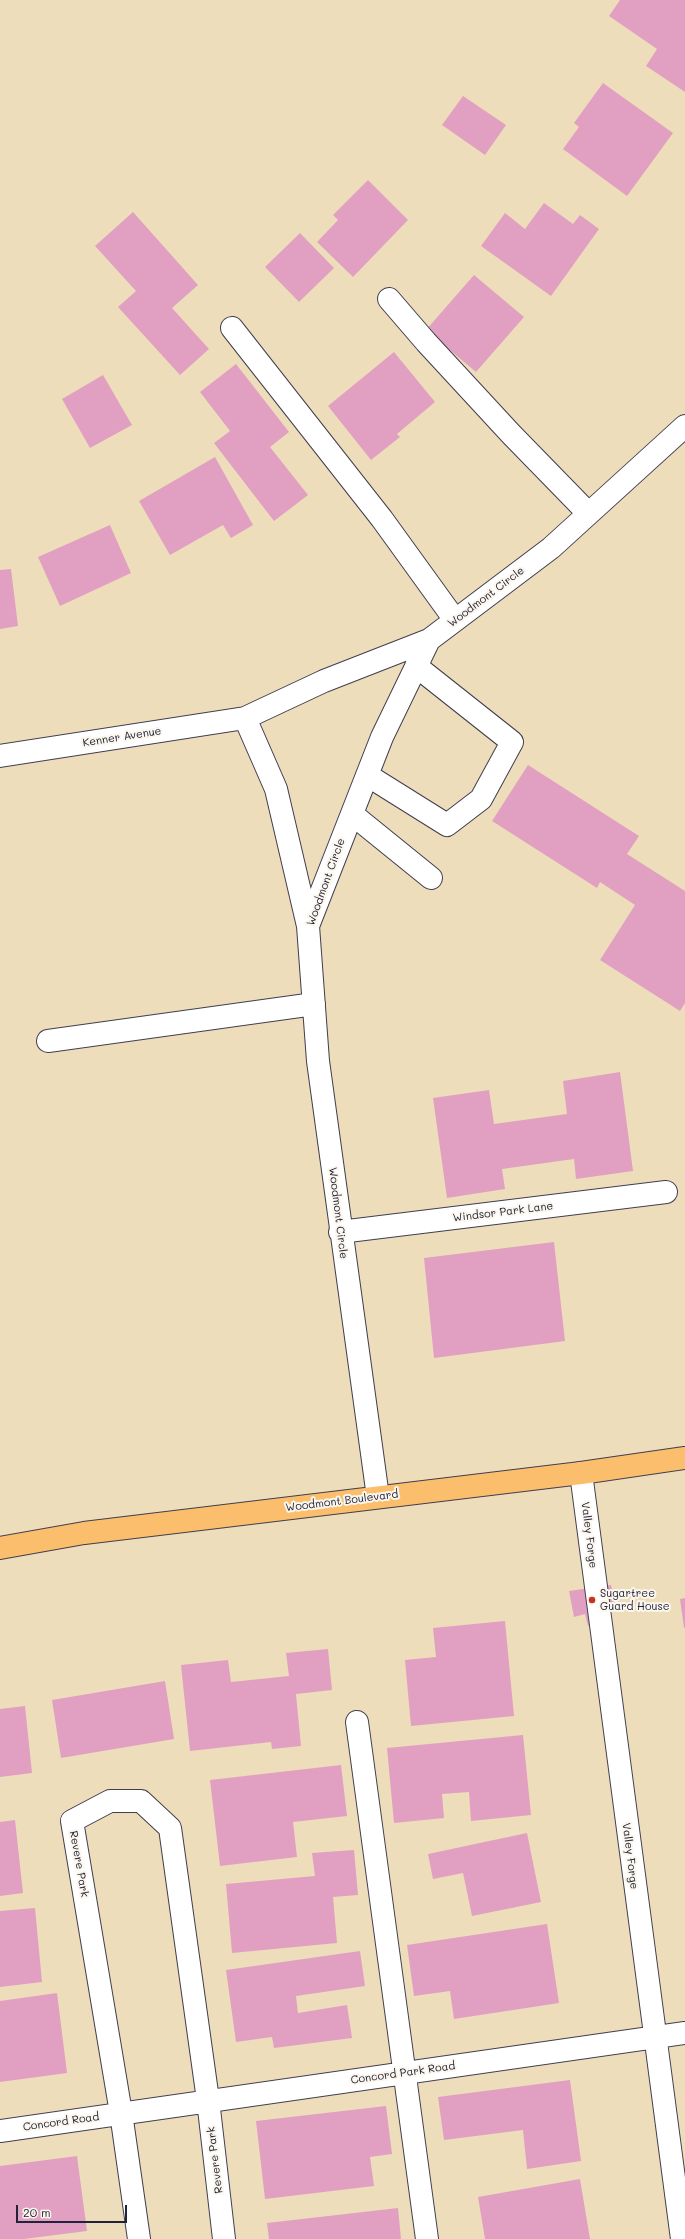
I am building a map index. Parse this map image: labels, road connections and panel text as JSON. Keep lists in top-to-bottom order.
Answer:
{
  "streets": {
    "main road": ["Woodmont Boulevard"],
    "street": [
      "Woodmont Circle",
      "Kenner Avenue",
      "Windsor Park Lane",
      "Valley Forge",
      "Revere Park",
      "Concord Park Road",
      "Concord Road"
    ]
  },
  "crossings": [
    ["Woodmont Circle", "Kenner Avenue"],
    ["Woodmont Circle", "Windsor Park Lane"],
    ["Woodmont Circle", "Woodmont Boulevard"],
    ["Woodmont Boulevard", "Valley Forge"],
    ["Valley Forge", "Concord Park Road"],
    ["Revere Park", "Concord Park Road"],
    ["Revere Park", "Concord Road"],
    ["Concord Park Road", "Concord Road"]
  ],
  "places": ["Sugartree Guard House"],
  "scale_bar": "20 m"
}
